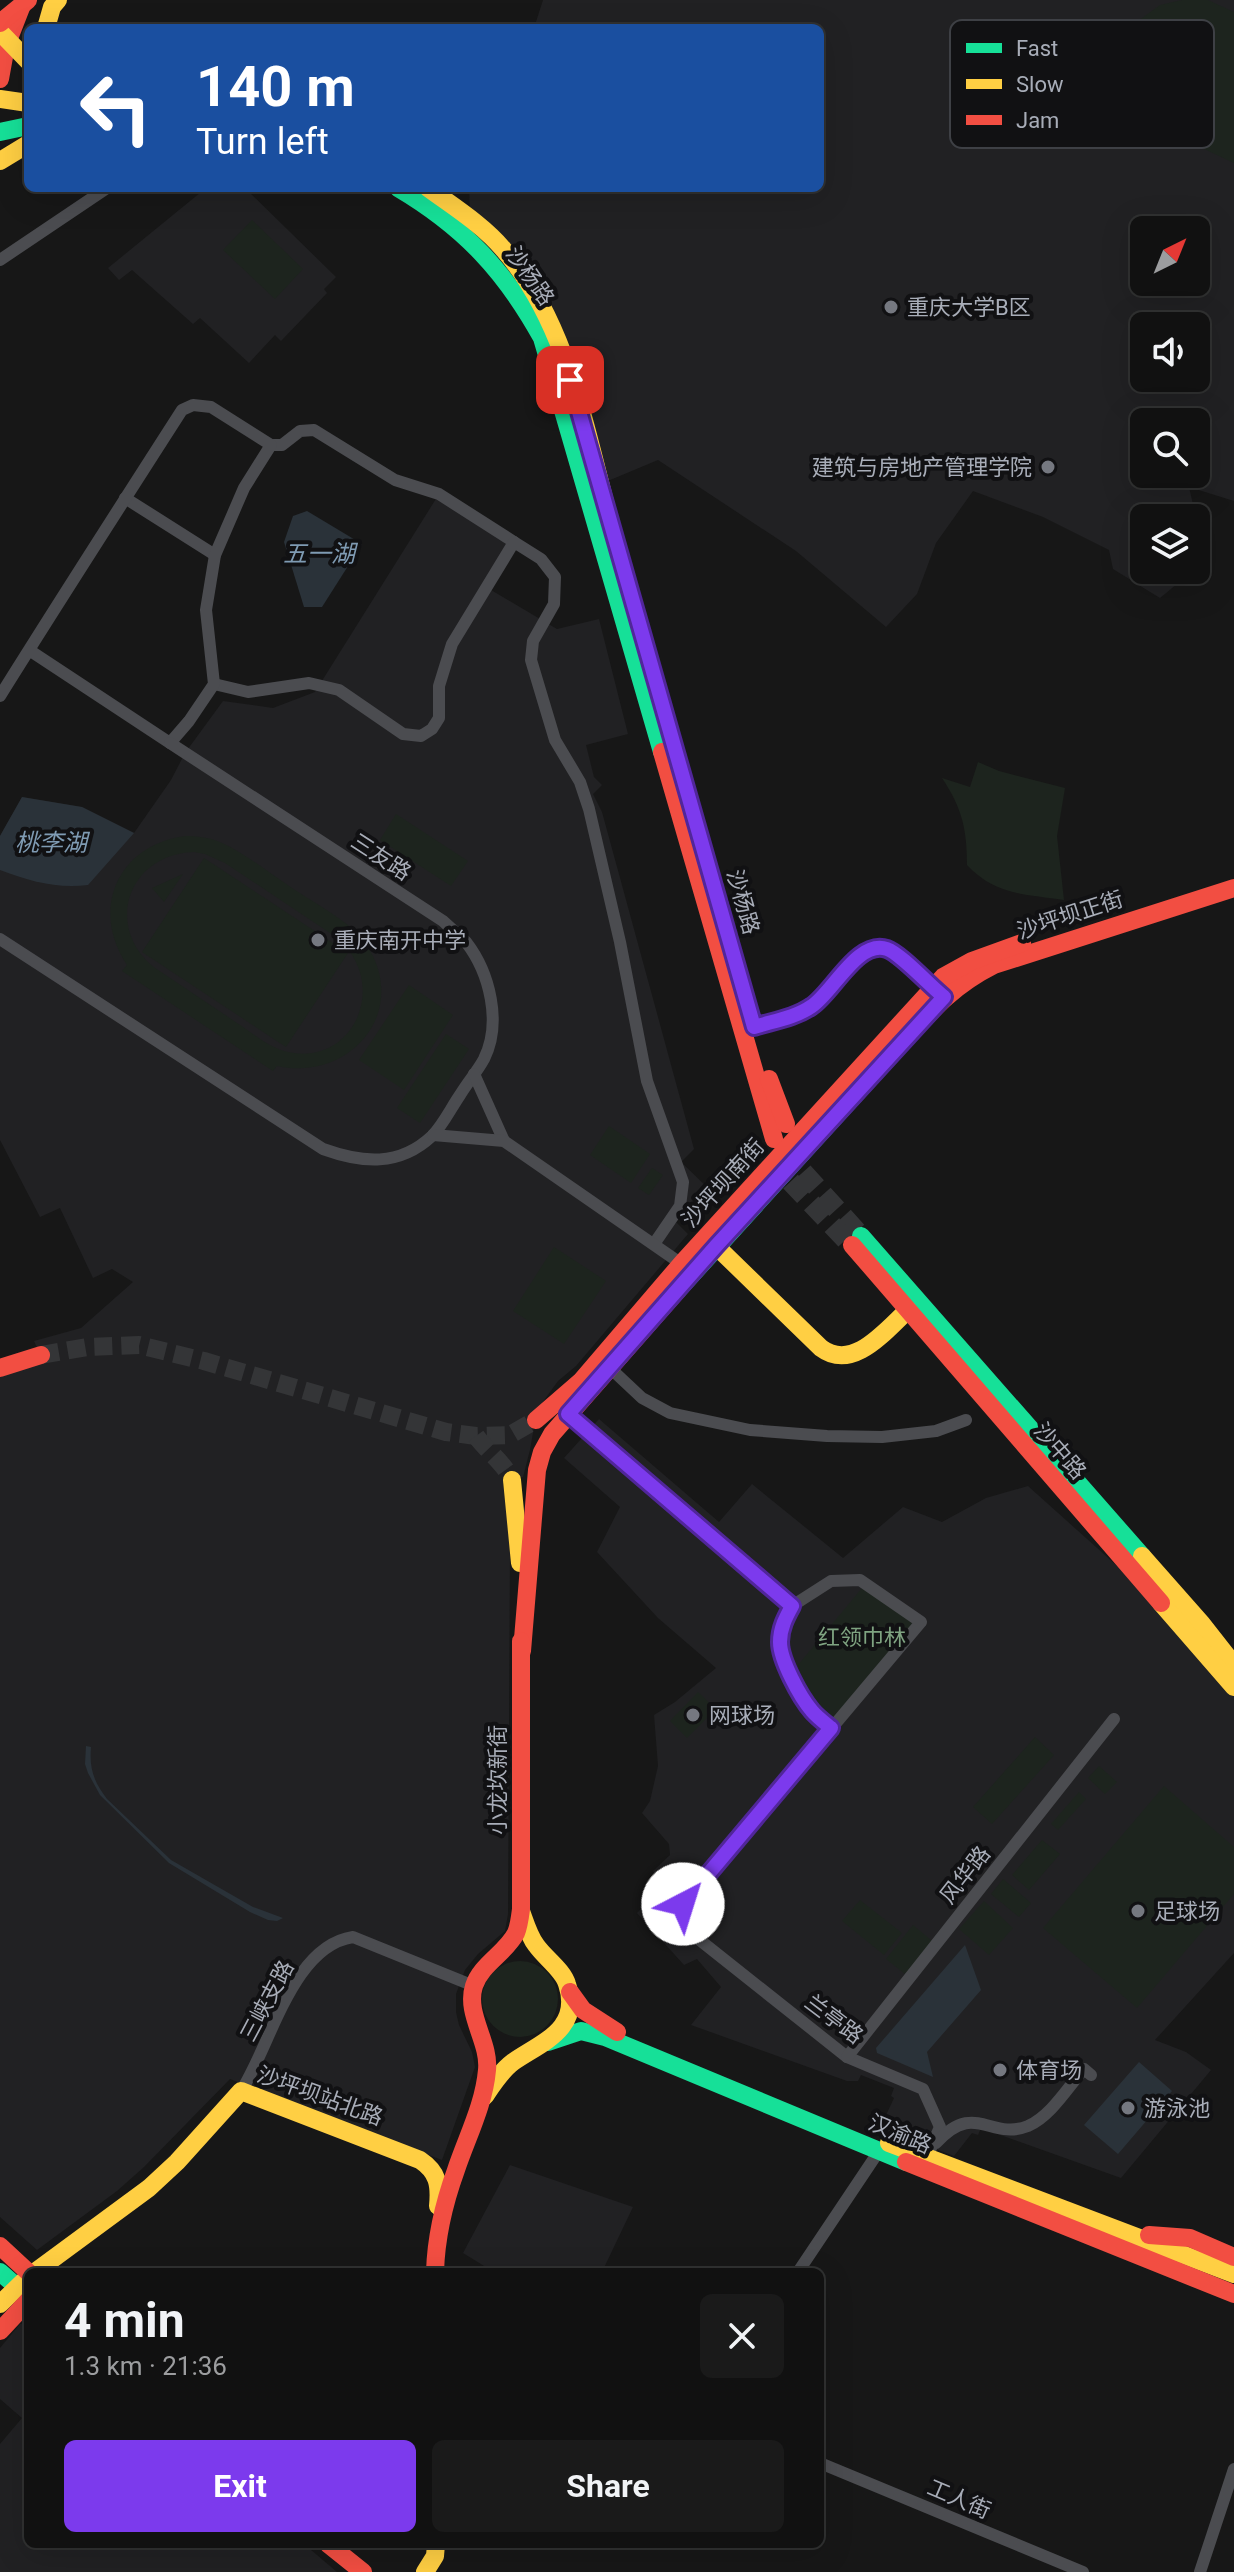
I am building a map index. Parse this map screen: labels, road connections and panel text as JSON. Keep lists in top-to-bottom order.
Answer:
{
  "streets": {
    "main road": [
      "沙杨路",
      "沙坪坝正街",
      "沙坪坝南街",
      "沙中路",
      "小龙坎新街",
      "沙坪坝站北路",
      "汉渝路"
    ],
    "street": [
      "三友路",
      "风华路",
      "三峡支路",
      "兰亭路",
      "工人街"
    ]
  },
  "crossings": [
    ["沙坪坝正街", "沙坪坝南街"],
    ["沙坪坝南街", "小龙坎新街"],
    ["小龙坎新街", "三峡支路"],
    ["小龙坎新街", "汉渝路"],
    ["风华路", "兰亭路"],
    ["三峡支路", "沙坪坝站北路"],
    ["兰亭路", "汉渝路"]
  ],
  "water": ["五一湖", "桃李湖"],
  "parks": ["红领巾林"],
  "places": [
    "重庆大学B区",
    "建筑与房地产管理学院",
    "重庆南开中学",
    "网球场",
    "足球场",
    "体育场",
    "游泳池"
  ],
  "legend": ["Fast", "Slow", "Jam"],
  "north": "top right",
  "page": {
    "turn": ["140 m", "Turn left"],
    "heading": ["4 min", "1.3 km · 21:36"],
    "buttons": ["Exit", "Share"]
  }
}
